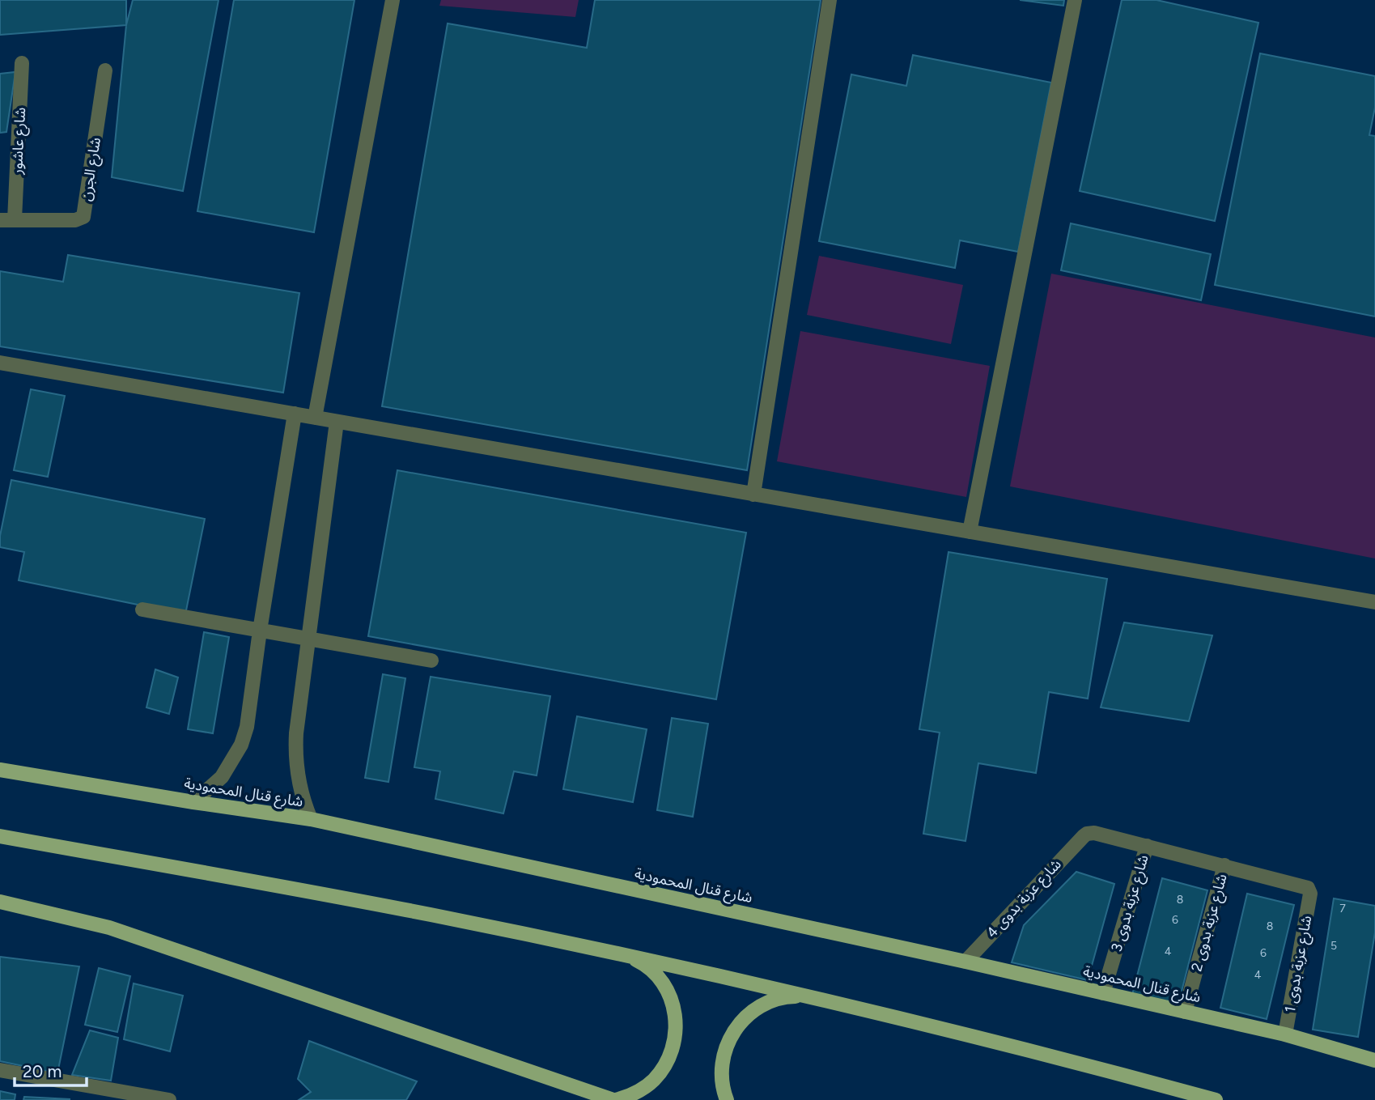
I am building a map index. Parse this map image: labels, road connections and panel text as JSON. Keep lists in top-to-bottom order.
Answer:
{
  "streets": {
    "main road": ["شارع قنال المحمودية"],
    "street": [
      "شارع عاشور",
      "شارع الجرن",
      "شارع عزبة بدوى 4",
      "شارع عزبة بدوى 3",
      "شارع عزبة بدوى 2",
      "شارع عزبة بدوى 1"
    ]
  },
  "crossings": [
    ["شارع عاشور", "شارع الجرن"],
    ["شارع قنال المحمودية", "شارع عزبة بدوى 4"],
    ["شارع قنال المحمودية", "شارع عزبة بدوى 3"],
    ["شارع قنال المحمودية", "شارع عزبة بدوى 2"],
    ["شارع قنال المحمودية", "شارع عزبة بدوى 1"],
    ["شارع عزبة بدوى 4", "شارع عزبة بدوى 3"],
    ["شارع عزبة بدوى 2", "شارع عزبة بدوى 1"]
  ],
  "house_numbers": [
    "8",
    "7",
    "6",
    "8",
    "5",
    "4",
    "6",
    "4"
  ],
  "scale_bar": "20 m"
}
